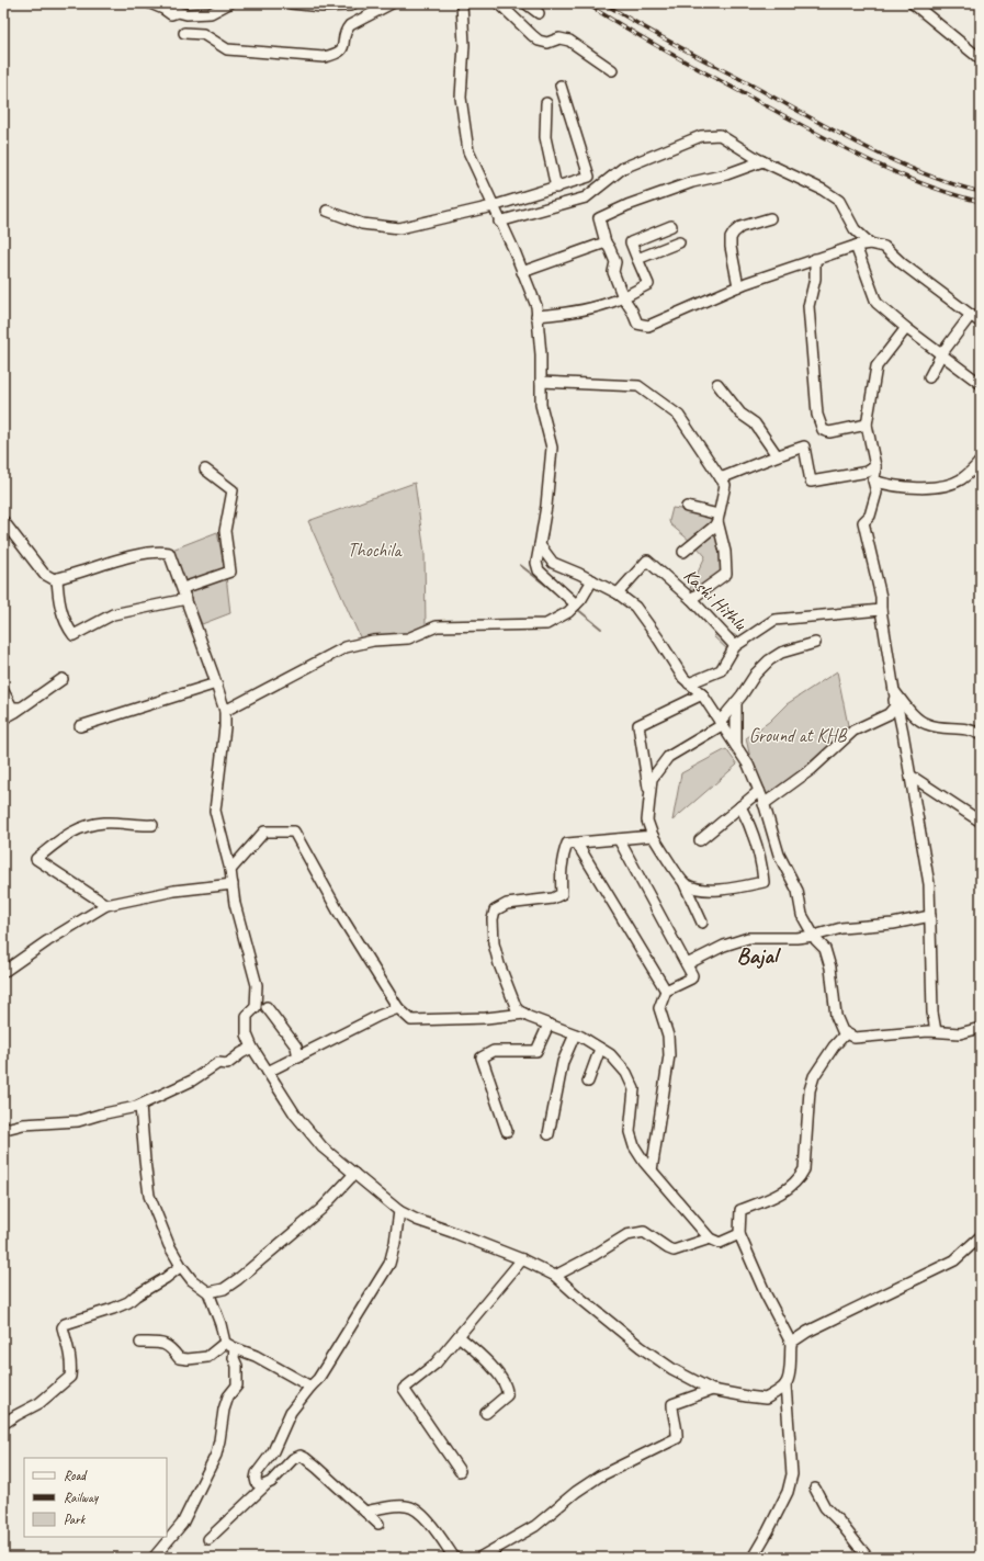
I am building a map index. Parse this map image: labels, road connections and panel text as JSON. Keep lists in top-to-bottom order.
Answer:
{
  "streets": {
    "street": ["Kashi Hithlu"]
  },
  "districts": ["Bajal"],
  "parks": ["Thochila", "Ground at KHB"],
  "legend": ["Road", "Railway", "Park"]
}
